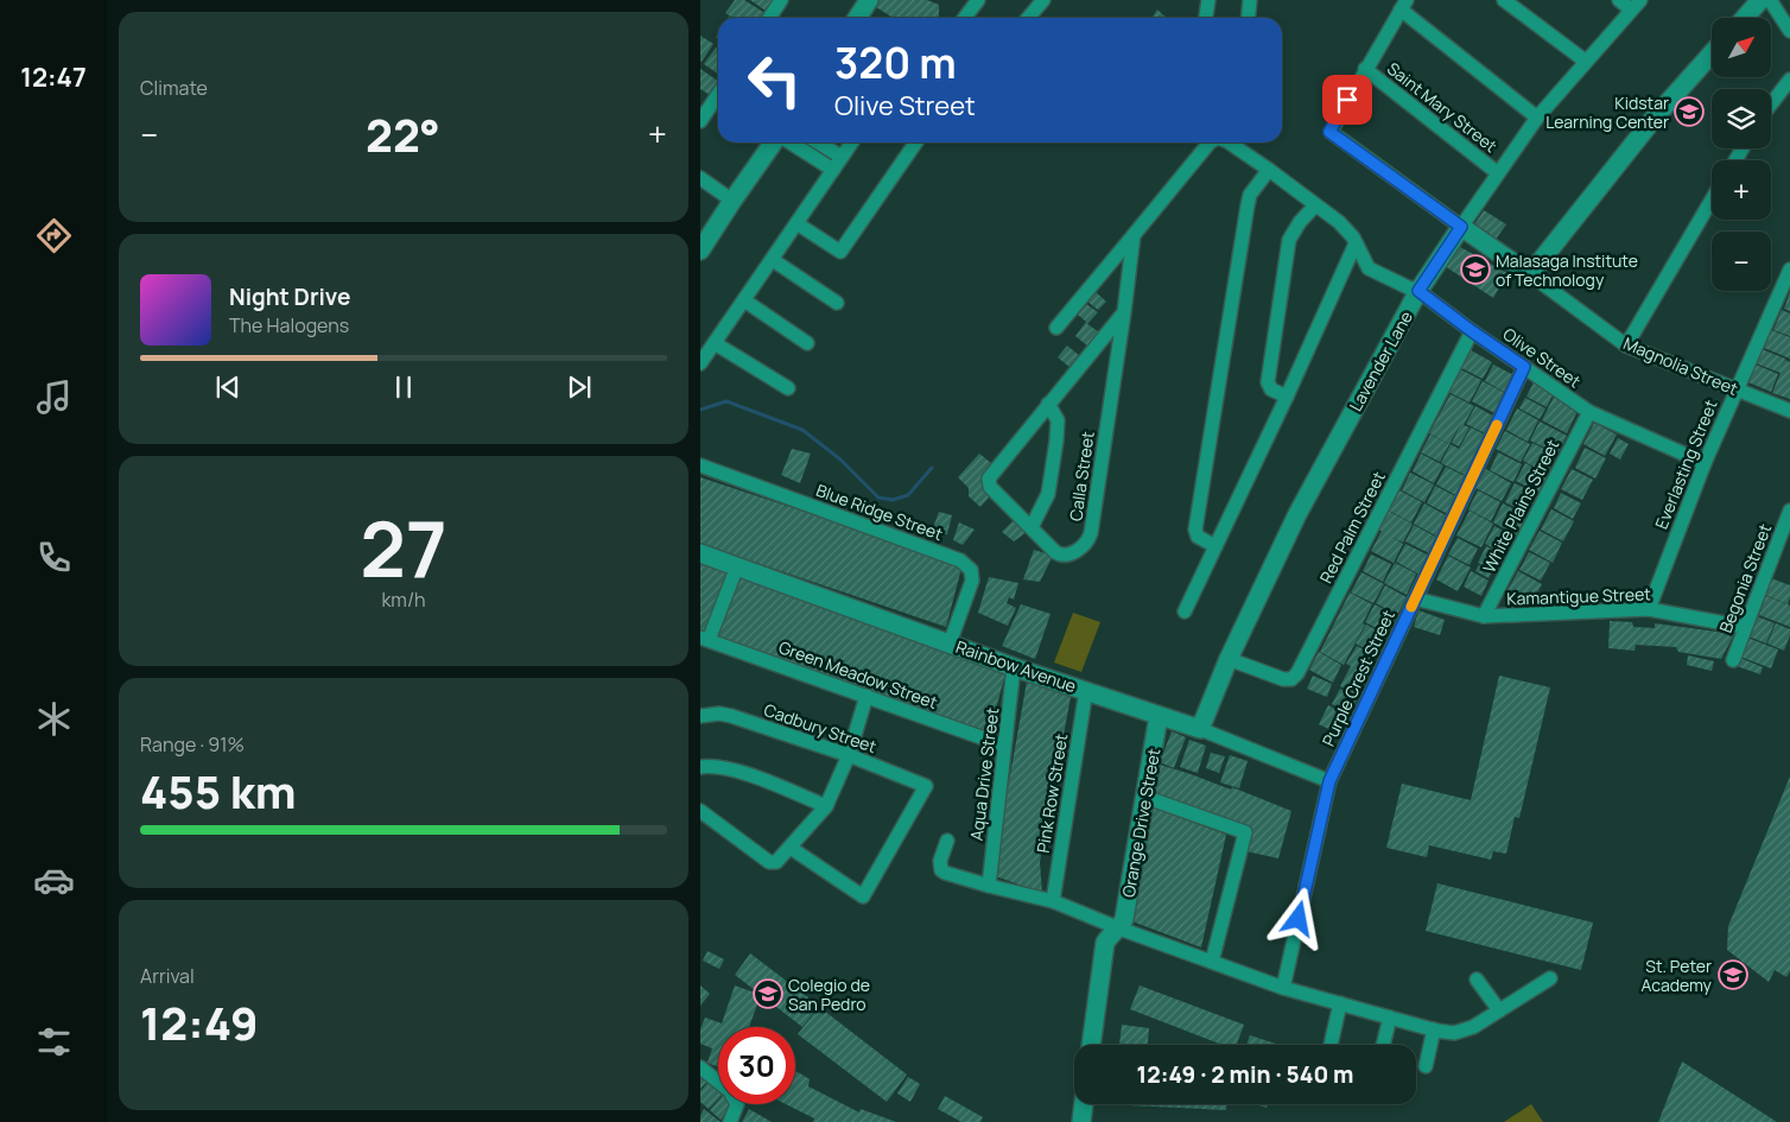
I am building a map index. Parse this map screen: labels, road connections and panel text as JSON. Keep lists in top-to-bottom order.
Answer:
{
  "streets": {
    "street": [
      "Saint Mary Street",
      "Olive Street",
      "Lavender Lane",
      "Magnolia Street",
      "Everlasting Street",
      "Calla Street",
      "White Plains Street",
      "Blue Ridge Street",
      "Red Palm Street",
      "Begonia Street",
      "Kamantigue Street",
      "Rainbow Avenue",
      "Green Meadow Street",
      "Purple Crest Street",
      "Cadbury Street",
      "Aqua Drive Street",
      "Pink Row Street",
      "Orange Drive Street"
    ]
  },
  "crossings": [
    ["Saint Mary Street", "Lavender Lane"],
    ["Olive Street", "Lavender Lane"],
    ["Olive Street", "Everlasting Street"],
    ["Olive Street", "White Plains Street"],
    ["Olive Street", "Red Palm Street"],
    ["Olive Street", "Purple Crest Street"],
    ["Lavender Lane", "Magnolia Street"],
    ["Lavender Lane", "Red Palm Street"],
    ["Lavender Lane", "Rainbow Avenue"],
    ["Magnolia Street", "Everlasting Street"],
    ["Everlasting Street", "Kamantigue Street"],
    ["White Plains Street", "Kamantigue Street"],
    ["Blue Ridge Street", "Rainbow Avenue"],
    ["Begonia Street", "Kamantigue Street"],
    ["Kamantigue Street", "Purple Crest Street"],
    ["Rainbow Avenue", "Purple Crest Street"],
    ["Rainbow Avenue", "Aqua Drive Street"],
    ["Rainbow Avenue", "Pink Row Street"],
    ["Rainbow Avenue", "Orange Drive Street"],
    ["Green Meadow Street", "Aqua Drive Street"]
  ],
  "places": {
    "school or university": [
      "Kidstar Learning Center",
      "Malasaga Institute of Technology",
      "St. Peter Academy",
      "Colegio de San Pedro"
    ]
  },
  "north": "top right",
  "page": {
    "tabs": "12:47",
    "tile": [
      "Climate",
      ["27", "km/h"],
      ["Range · 91%", "455 km"],
      ["Arrival", "12:49"]
    ],
    "map_buttons": ["+", "−"],
    "turn": ["320 m", "Olive Street"],
    "heat": ["−", "22°", "+"],
    "song": ["Night Drive", "The Halogens"],
    "limit": "30",
    "trip": "12:49 · 2 min · 540 m"
  }
}
